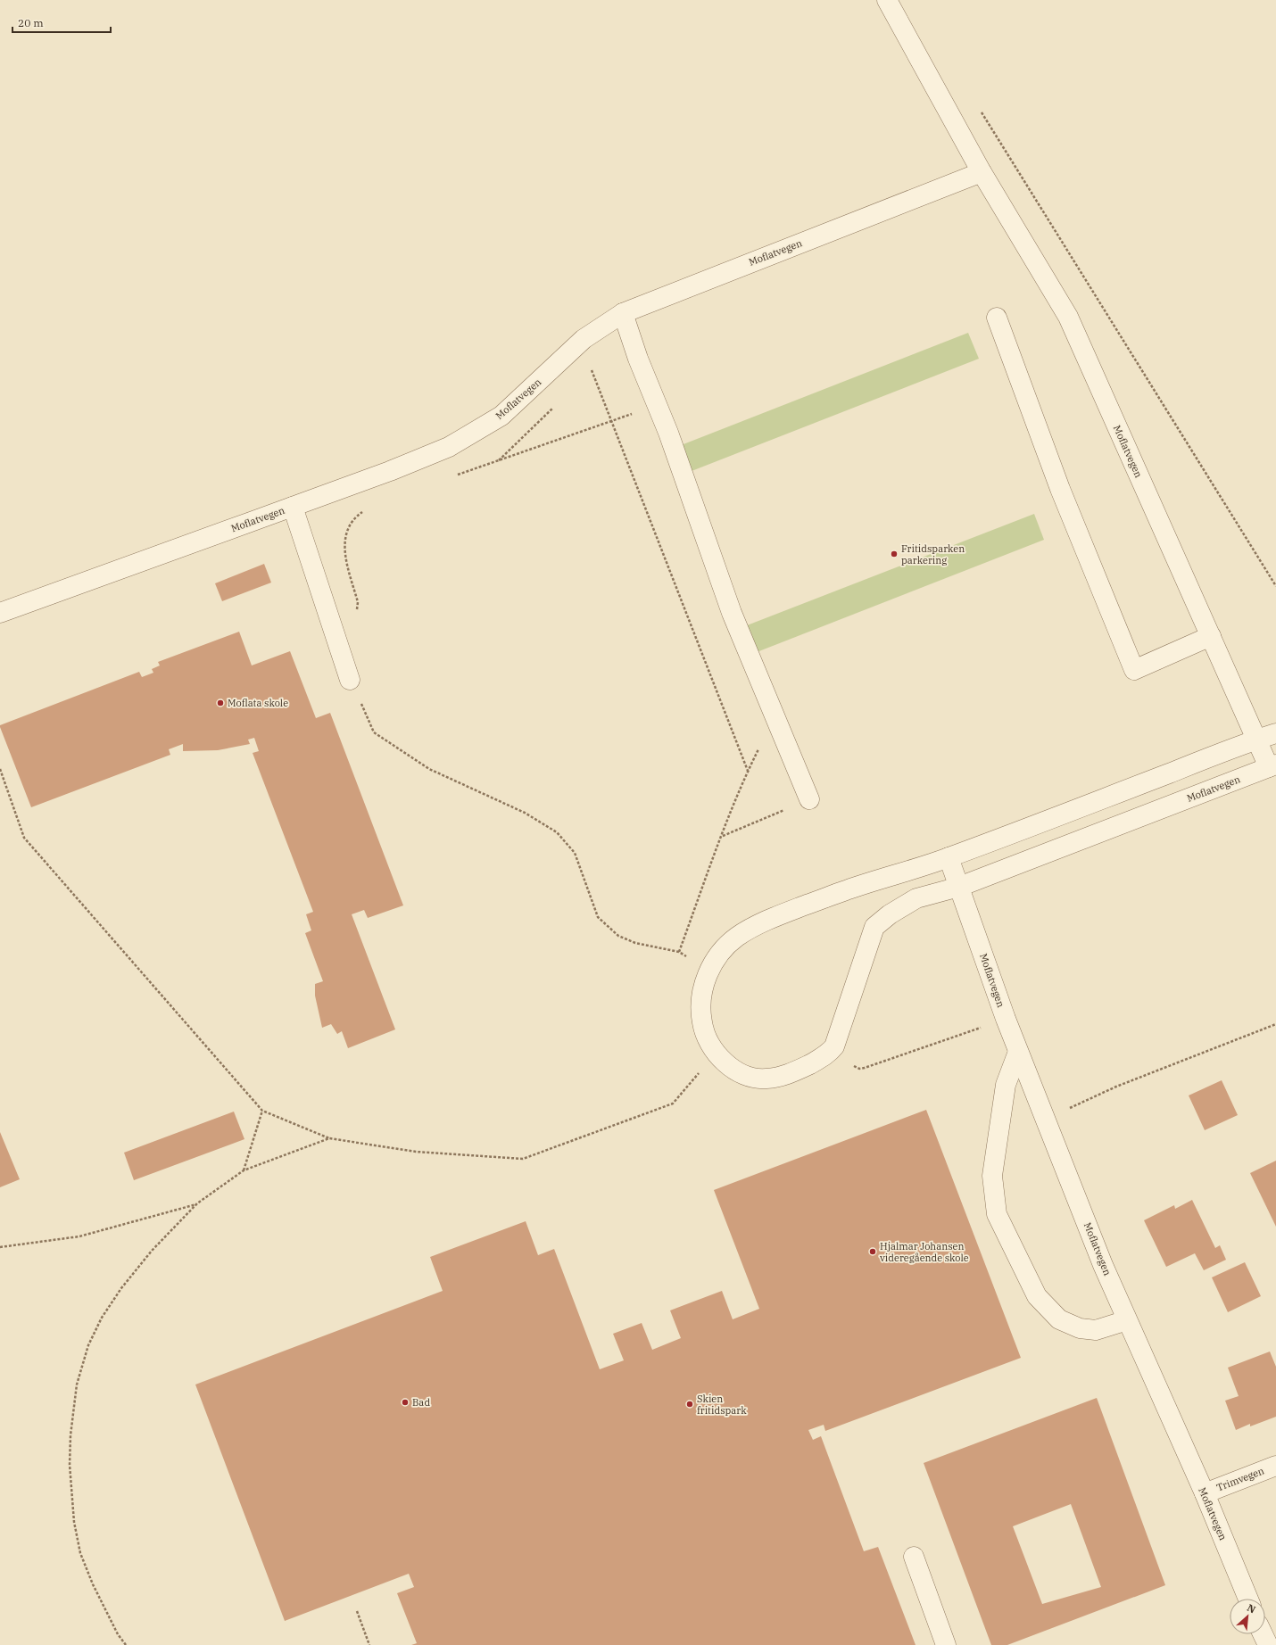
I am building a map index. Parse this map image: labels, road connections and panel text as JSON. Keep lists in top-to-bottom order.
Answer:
{
  "streets": {
    "street": ["Moflatvegen", "Trimvegen"]
  },
  "crossings": [
    ["Moflatvegen", "Trimvegen"]
  ],
  "places": [
    "Fritidsparken parkering",
    "Moflata skole",
    "Hjalmar Johansen videregående skole",
    "Bad",
    "Skien fritidspark"
  ],
  "scale_bar": "20 m",
  "north": "top right"
}
